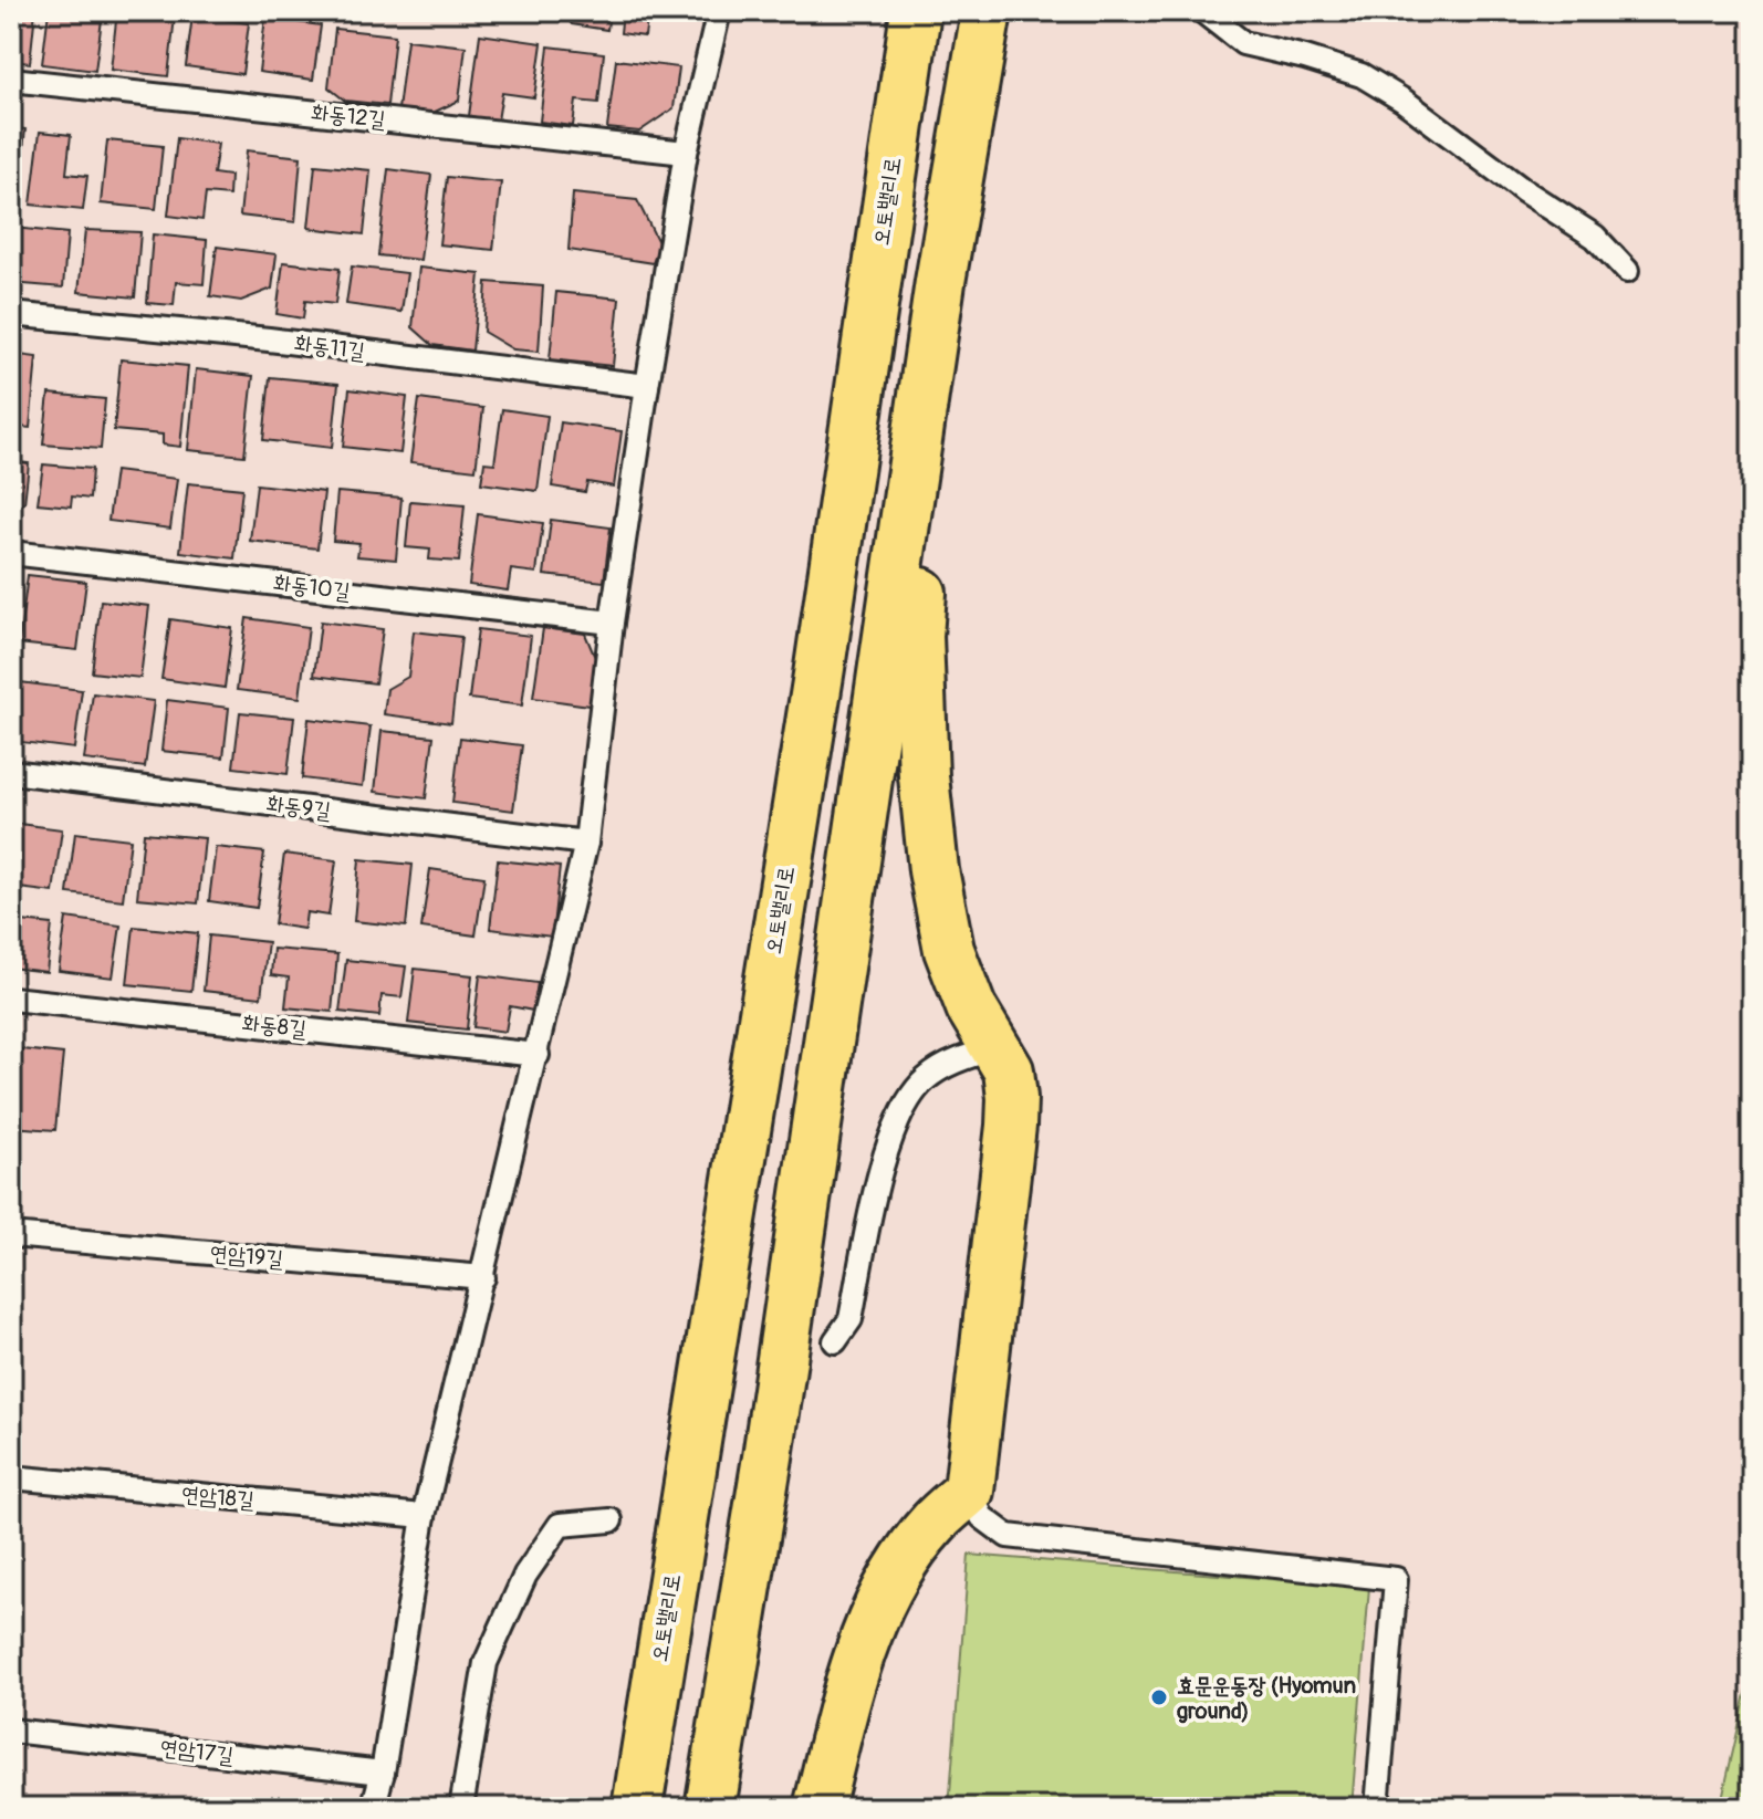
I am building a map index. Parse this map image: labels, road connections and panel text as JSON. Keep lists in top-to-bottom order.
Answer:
{
  "streets": {
    "highway": ["오토밸리로"],
    "lane": [
      "화동12길",
      "화동11길",
      "화동10길",
      "화동9길",
      "화동8길",
      "연암19길",
      "연암18길",
      "연암17길"
    ]
  },
  "places": ["효문운동장 (Hyomun ground)"]
}
